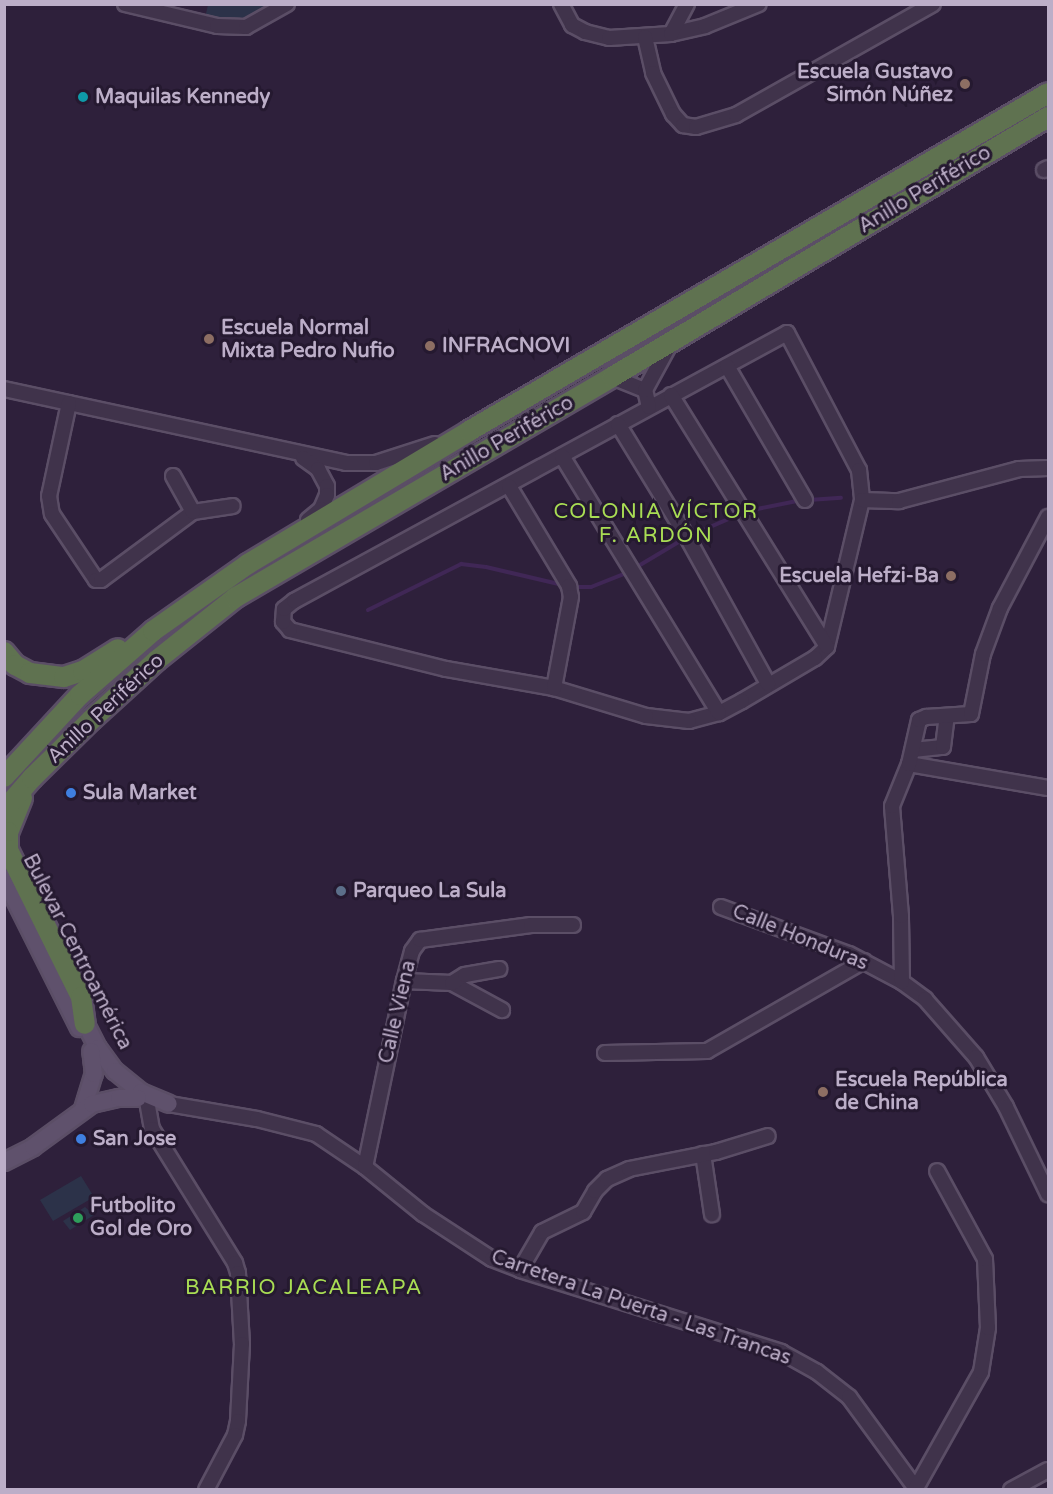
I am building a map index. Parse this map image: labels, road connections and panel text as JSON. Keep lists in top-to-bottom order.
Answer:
{
  "streets": {
    "highway": ["Anillo Periférico"],
    "main road": ["Bulevar Centroamérica"],
    "street": ["Calle Honduras", "Calle Viena", "Carretera La Puerta - Las Trancas"]
  },
  "crossings": [
    ["Bulevar Centroamérica", "Carretera La Puerta - Las Trancas"],
    ["Calle Viena", "Carretera La Puerta - Las Trancas"]
  ],
  "districts": ["COLONIA VÍCTOR F. ARDÓN", "BARRIO JACALEAPA"],
  "places": [
    "Escuela Gustavo Simón Núñez",
    "Maquilas Kennedy",
    "Escuela Normal Mixta Pedro Nufio",
    "INFRACNOVI",
    "Escuela Hefzi-Ba",
    "Sula Market",
    "Parqueo La Sula",
    "Escuela República de China",
    "San Jose",
    "Futbolito Gol de Oro"
  ]
}
